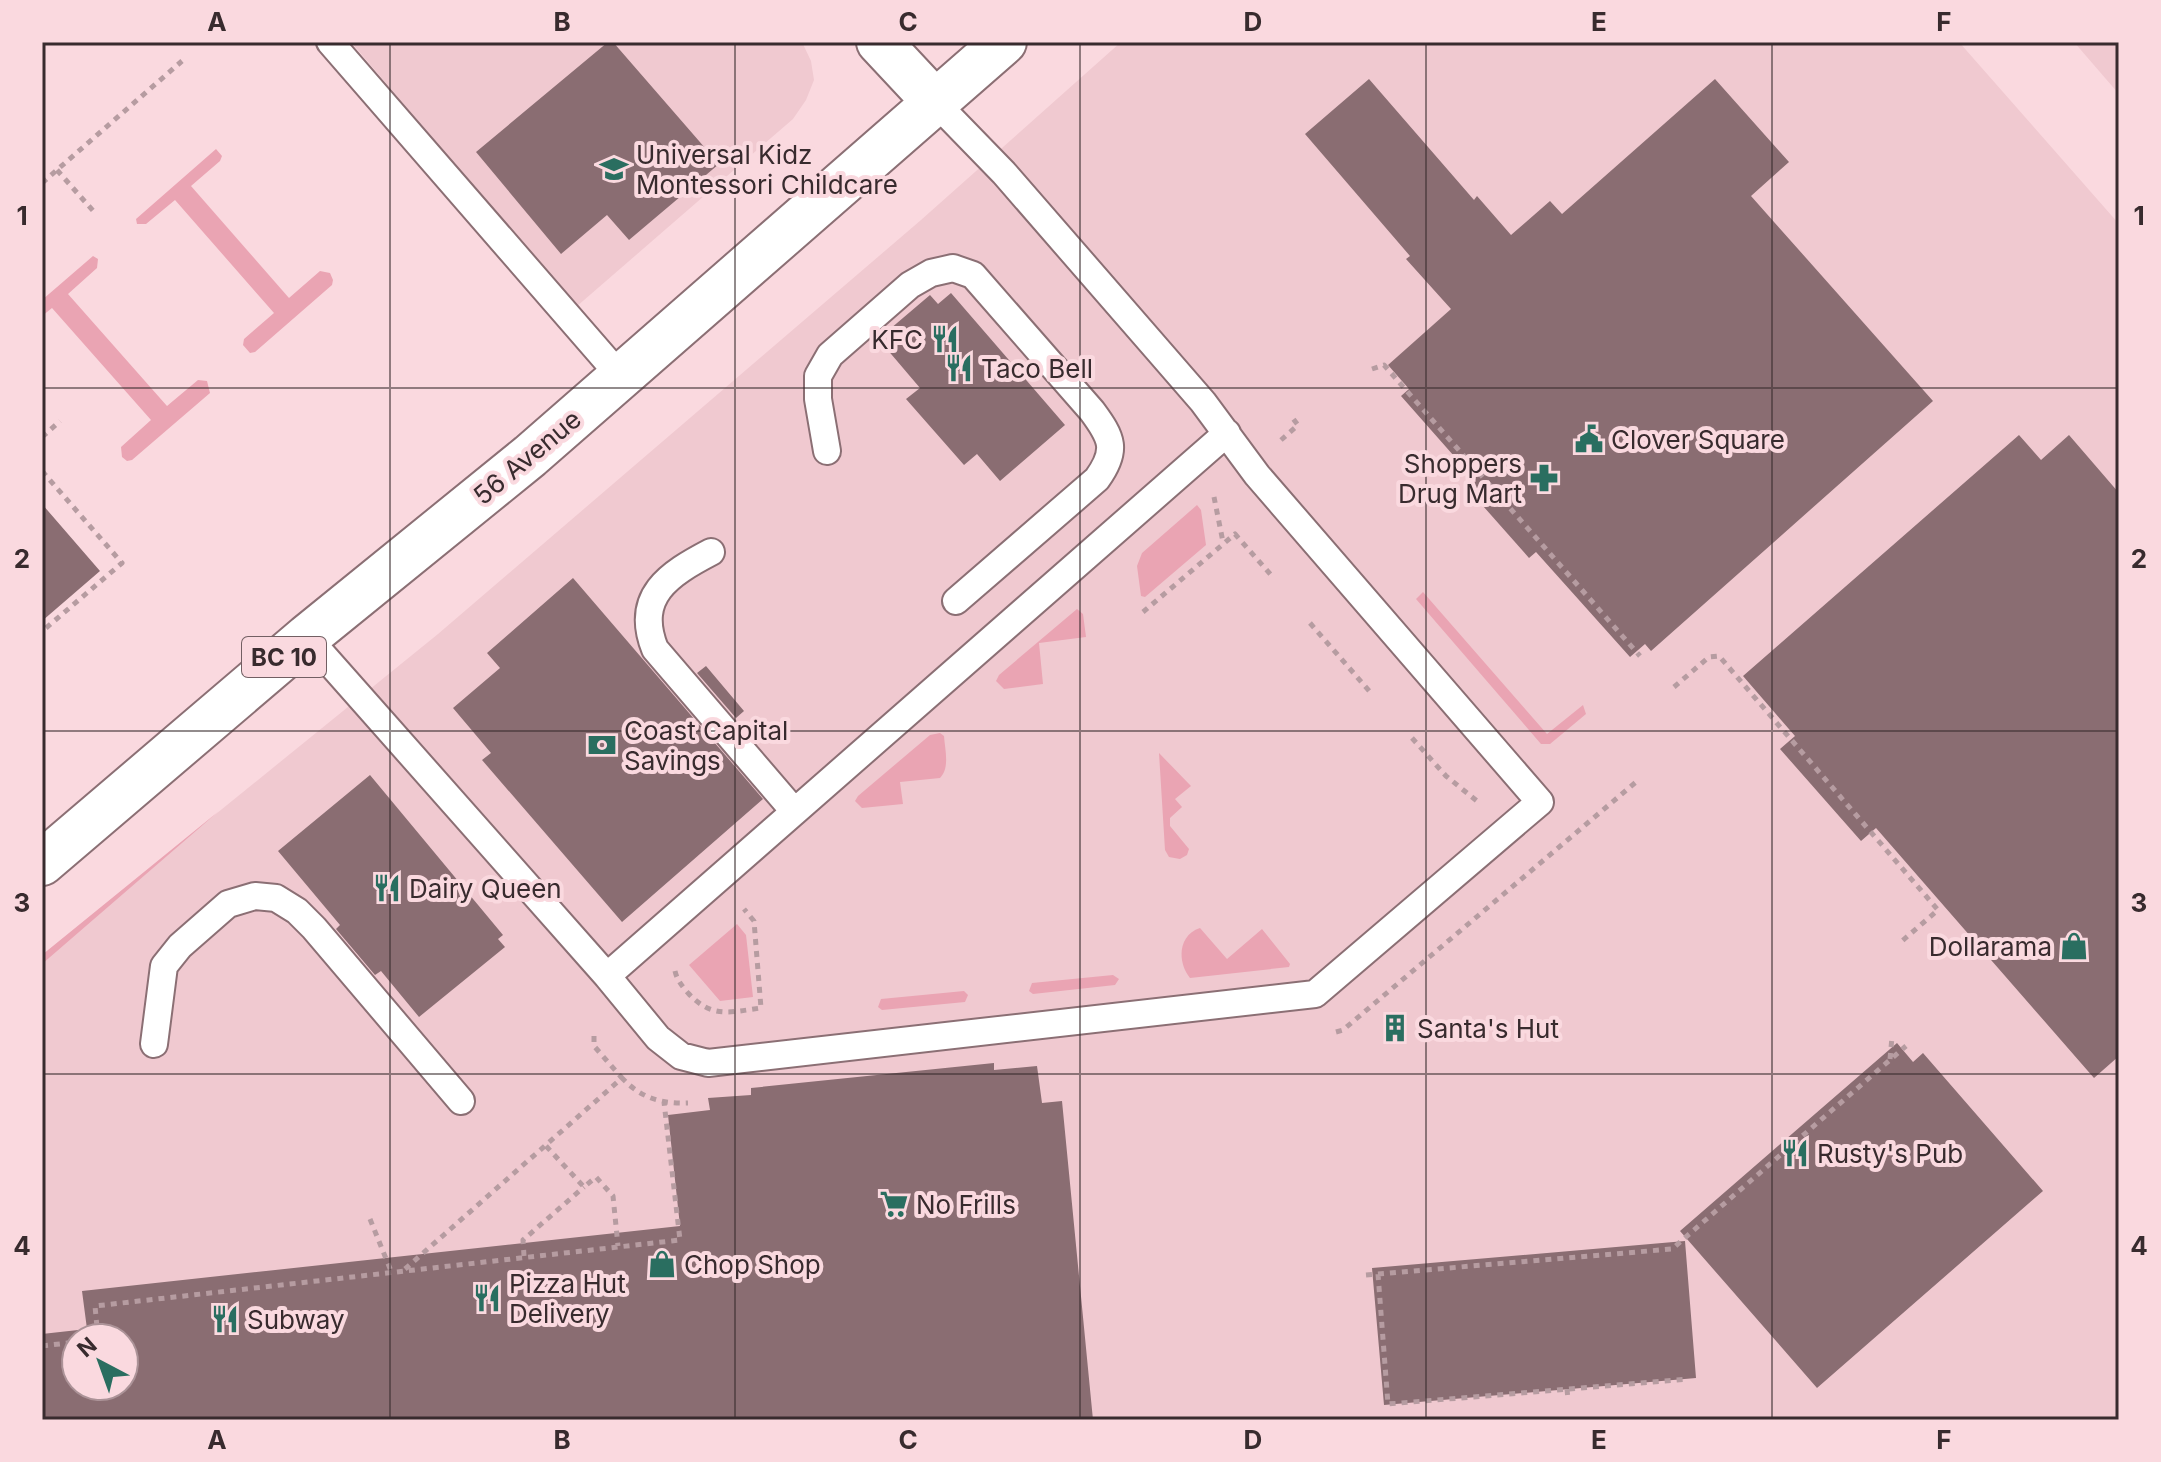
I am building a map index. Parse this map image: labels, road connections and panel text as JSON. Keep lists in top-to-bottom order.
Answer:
{
  "streets": {
    "main road": ["56 Avenue", "BC 10"]
  },
  "places": {
    "school or university": ["Universal Kidz Montessori Childcare"],
    "restaurant": [
      "KFC",
      "Taco Bell",
      "Dairy Queen",
      "Rusty's Pub",
      "Pizza Hut Delivery",
      "Subway"
    ],
    "public building": ["Clover Square"],
    "pharmacy": ["Shoppers Drug Mart"],
    "bank": ["Coast Capital Savings"],
    "shop": ["Dollarama", "Chop Shop"],
    "building": ["Santa's Hut"],
    "supermarket": ["No Frills"]
  },
  "north": "top left",
  "grid": {
    "columns": [
      "A",
      "B",
      "C",
      "D",
      "E",
      "F"
    ],
    "rows": [
      "1",
      "2",
      "3",
      "4"
    ]
  }
}
